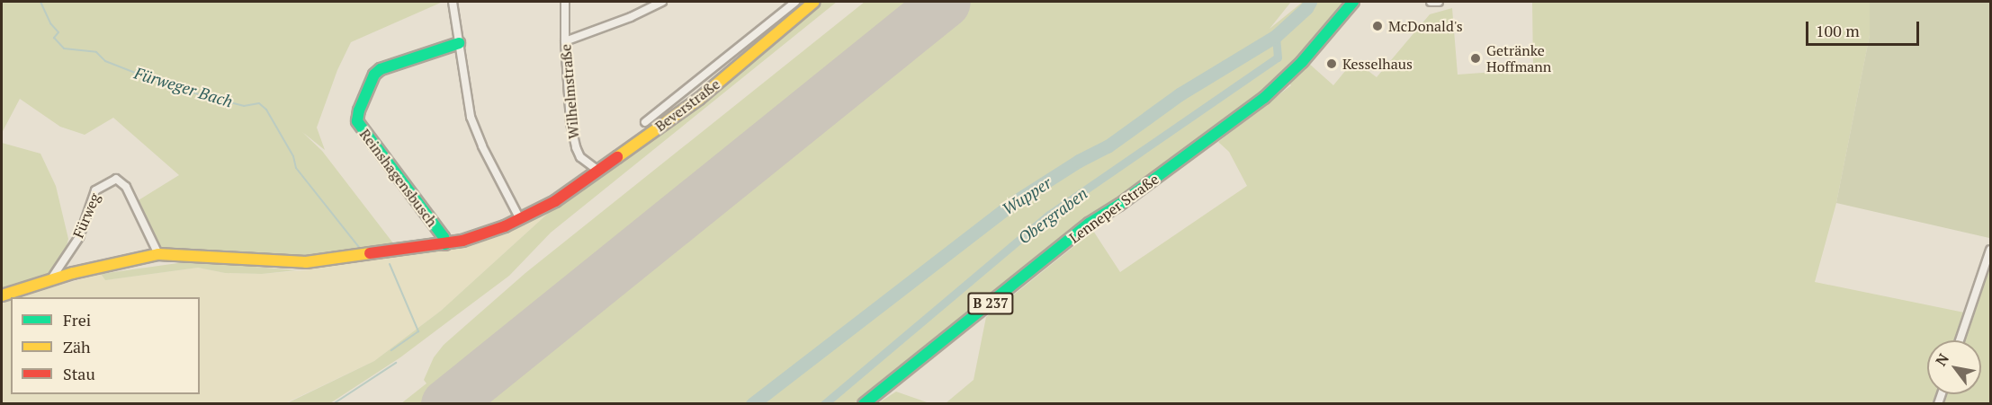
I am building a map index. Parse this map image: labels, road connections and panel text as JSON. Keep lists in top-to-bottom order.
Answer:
{
  "streets": {
    "street": [
      "Wilhelmstraße",
      "Beverstraße",
      "Reinshagensbusch",
      "Lenneper Straße",
      "Fürweg",
      "B 237"
    ]
  },
  "crossings": [
    ["Wilhelmstraße", "Beverstraße"],
    ["Beverstraße", "Reinshagensbusch"],
    ["Beverstraße", "Fürweg"]
  ],
  "water": ["Fürweger Bach", "Wupper", "Obergraben"],
  "places": ["McDonald's", "Getränke Hoffmann", "Kesselhaus"],
  "legend": ["Frei", "Zäh", "Stau"],
  "scale_bar": "100 m",
  "north": "top left"
}
